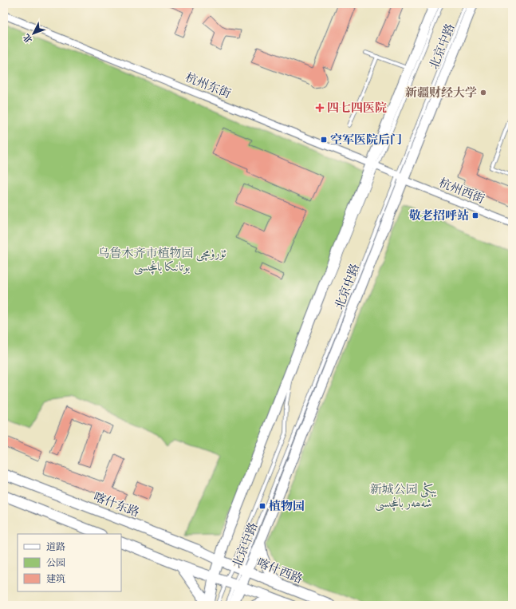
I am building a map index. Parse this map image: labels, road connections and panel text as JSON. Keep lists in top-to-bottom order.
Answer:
{
  "streets": {
    "main road": ["北京中路", "喀什东路", "喀什西路"],
    "street": ["杭州东街", "杭州西街"]
  },
  "crossings": [
    ["北京中路", "杭州东街"],
    ["北京中路", "杭州西街"],
    ["北京中路", "喀什东路"],
    ["北京中路", "喀什西路"],
    ["杭州东街", "杭州西街"],
    ["喀什东路", "喀什西路"]
  ],
  "parks": ["乌鲁木齐市植物园 ئۈرۈمچى بوتانىكا باغچىسى", "新城公园 يېڭى شەھەر باغچىسى"],
  "places": {
    "other": ["新疆财经大学"],
    "health": ["四七四医院"],
    "transit": ["空军医院后门", "敬老招呼站", "植物园"]
  },
  "legend": ["道路", "公园", "建筑"],
  "north": "bottom left"
}
